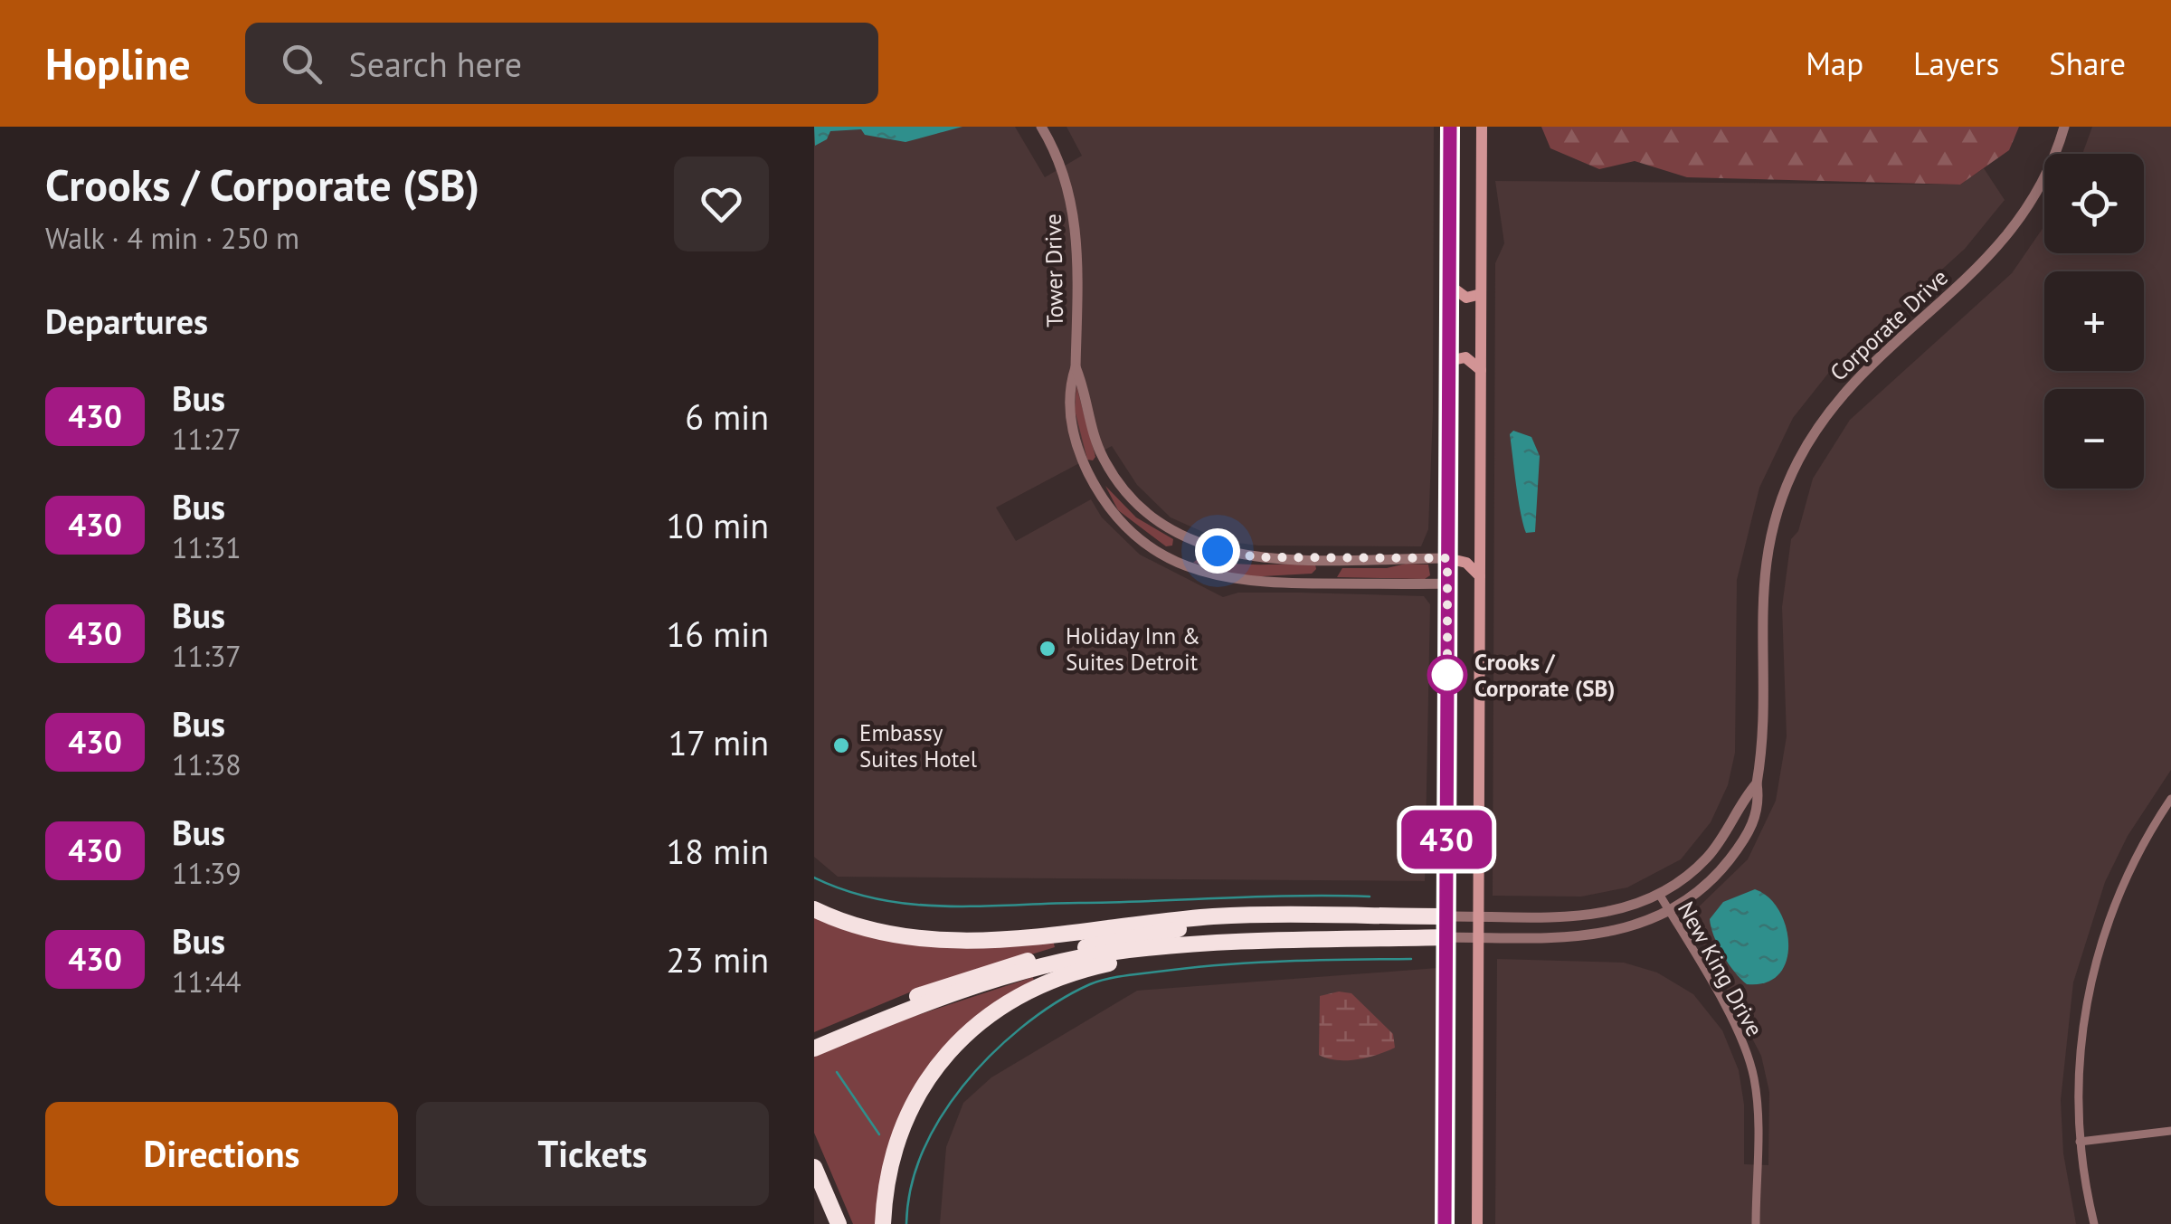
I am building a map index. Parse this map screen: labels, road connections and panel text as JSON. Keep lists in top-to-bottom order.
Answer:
{
  "streets": {
    "street": ["Tower Drive", "Corporate Drive", "New King Drive"]
  },
  "crossings": [
    ["Corporate Drive", "New King Drive"]
  ],
  "places": ["Holiday Inn & Suites Detroit", "Crooks / Corporate (SB)", "Embassy Suites Hotel"],
  "lines": ["bus line 430"],
  "page": {
    "header": "Hopline",
    "search": "Search here",
    "nav": ["Map", "Layers", "Share"],
    "heading": [
      ["Crooks / Corporate (SB)", "Walk · 4 min · 250 m"],
      "Departures"
    ],
    "on_map": "430",
    "map_buttons": ["+", "−"],
    "list": [
      {
        "mark": "430",
        "name": "Bus",
        "note": "11:27",
        "value": "6 min"
      },
      {
        "mark": "430",
        "name": "Bus",
        "note": "11:31",
        "value": "10 min"
      },
      {
        "mark": "430",
        "name": "Bus",
        "note": "11:37",
        "value": "16 min"
      },
      {
        "mark": "430",
        "name": "Bus",
        "note": "11:38",
        "value": "17 min"
      },
      {
        "mark": "430",
        "name": "Bus",
        "note": "11:39",
        "value": "18 min"
      },
      {
        "mark": "430",
        "name": "Bus",
        "note": "11:44",
        "value": "23 min"
      }
    ],
    "buttons": ["Directions", "Tickets"]
  }
}
